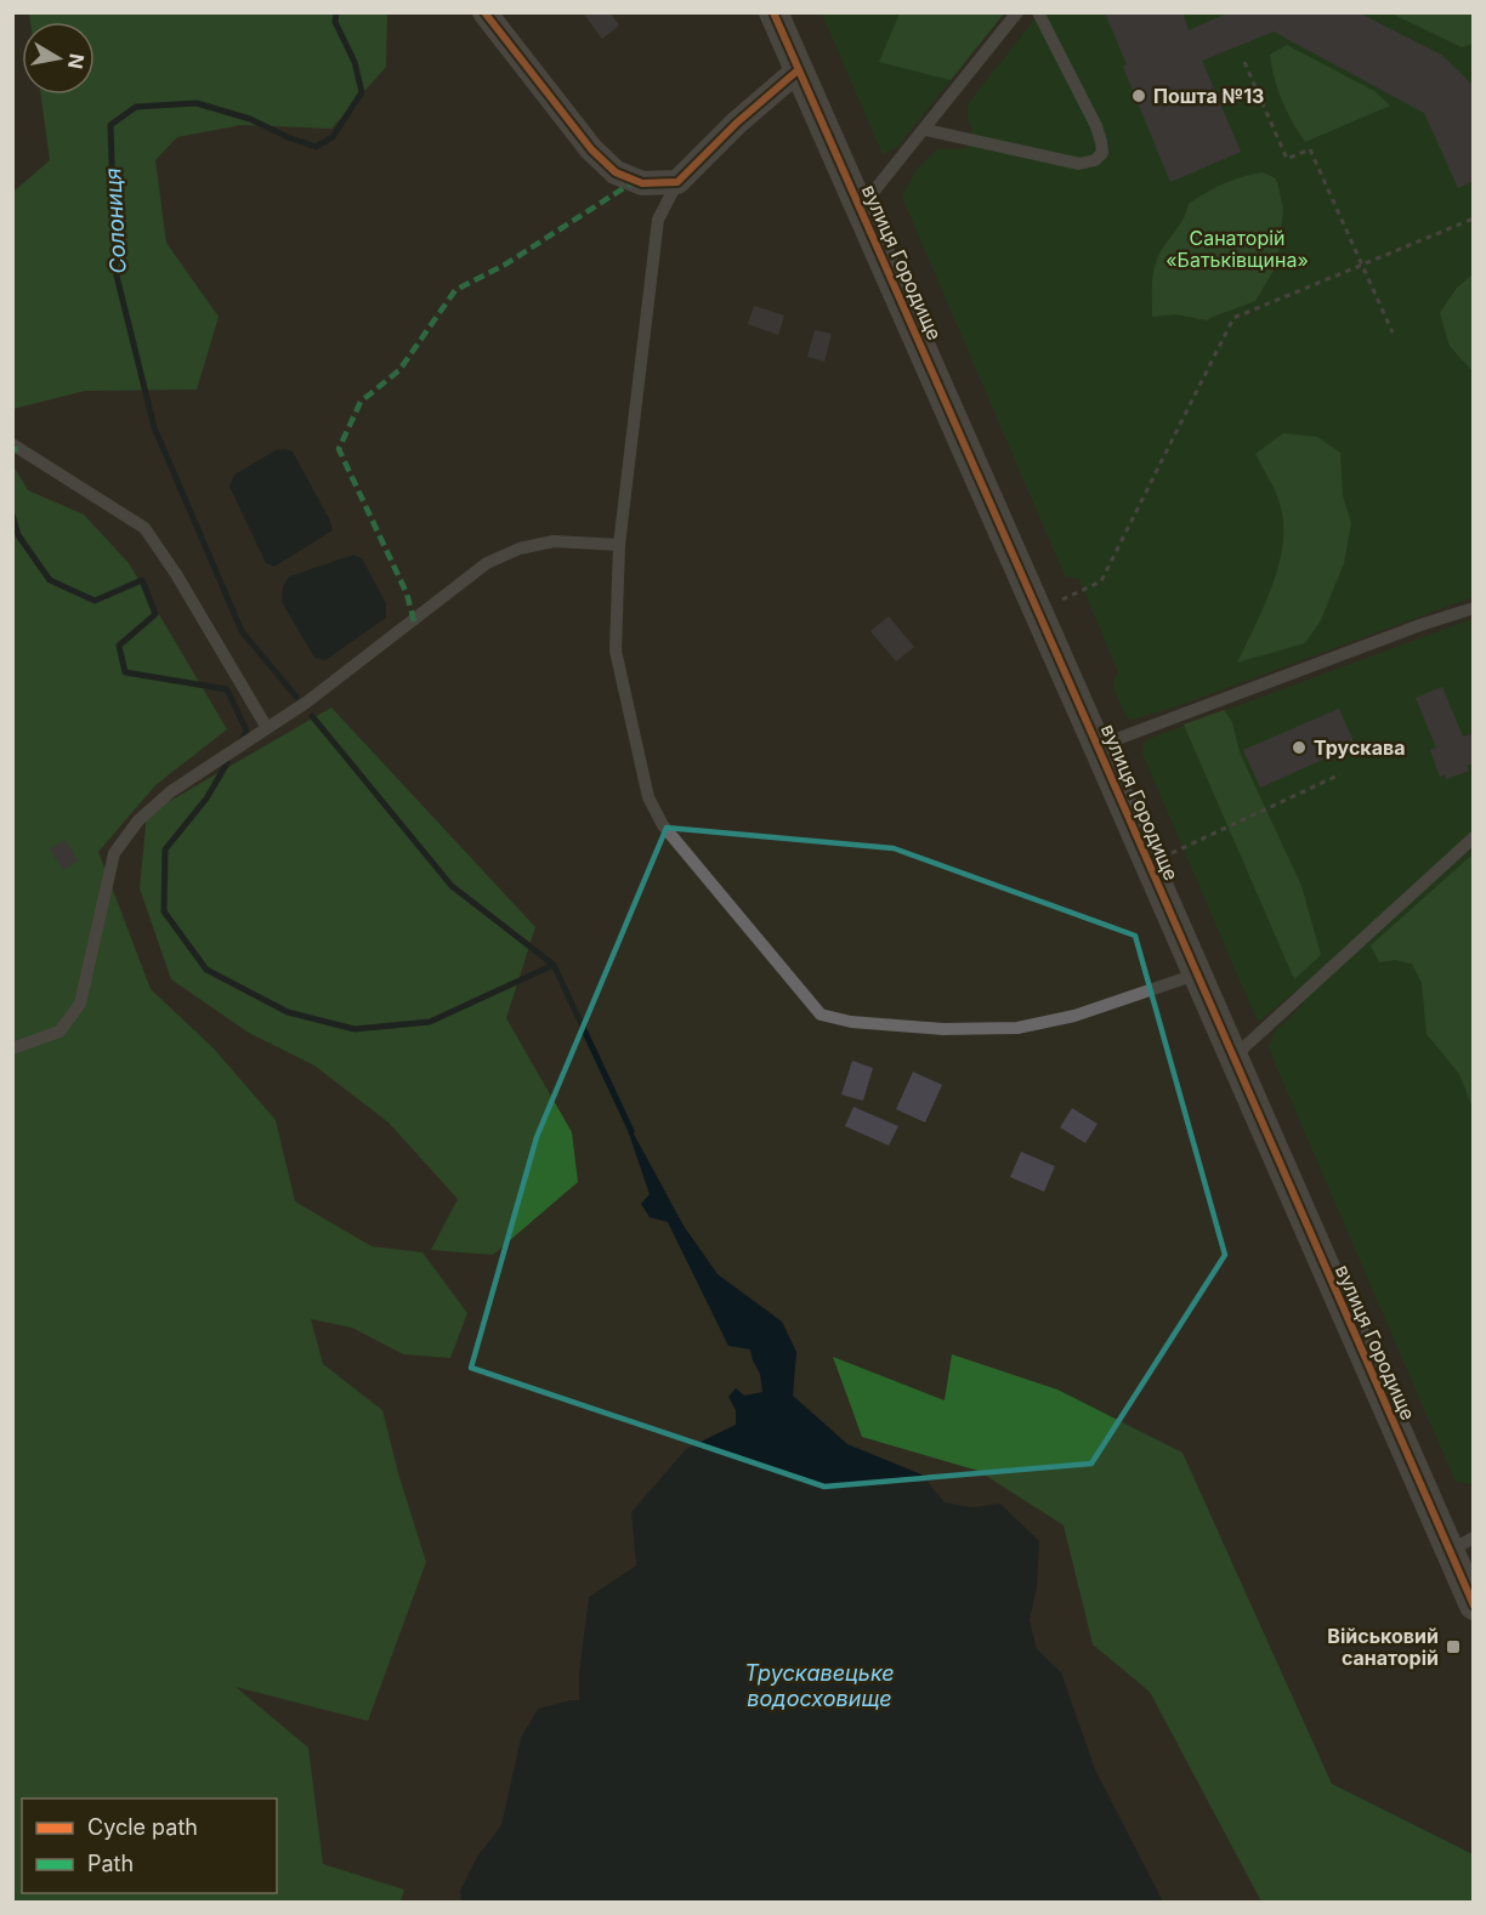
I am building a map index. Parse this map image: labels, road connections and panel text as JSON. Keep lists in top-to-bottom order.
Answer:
{
  "streets": {
    "street": ["вулиця Городище"]
  },
  "water": ["Солониця", "Трускавецьке водосховище"],
  "parks": ["Санаторій «Батьківщина»"],
  "places": {
    "other": ["Пошта №13", "Трускава"],
    "transit": ["Військовий санаторій"]
  },
  "legend": ["Cycle path", "Path"],
  "north": "right"
}
